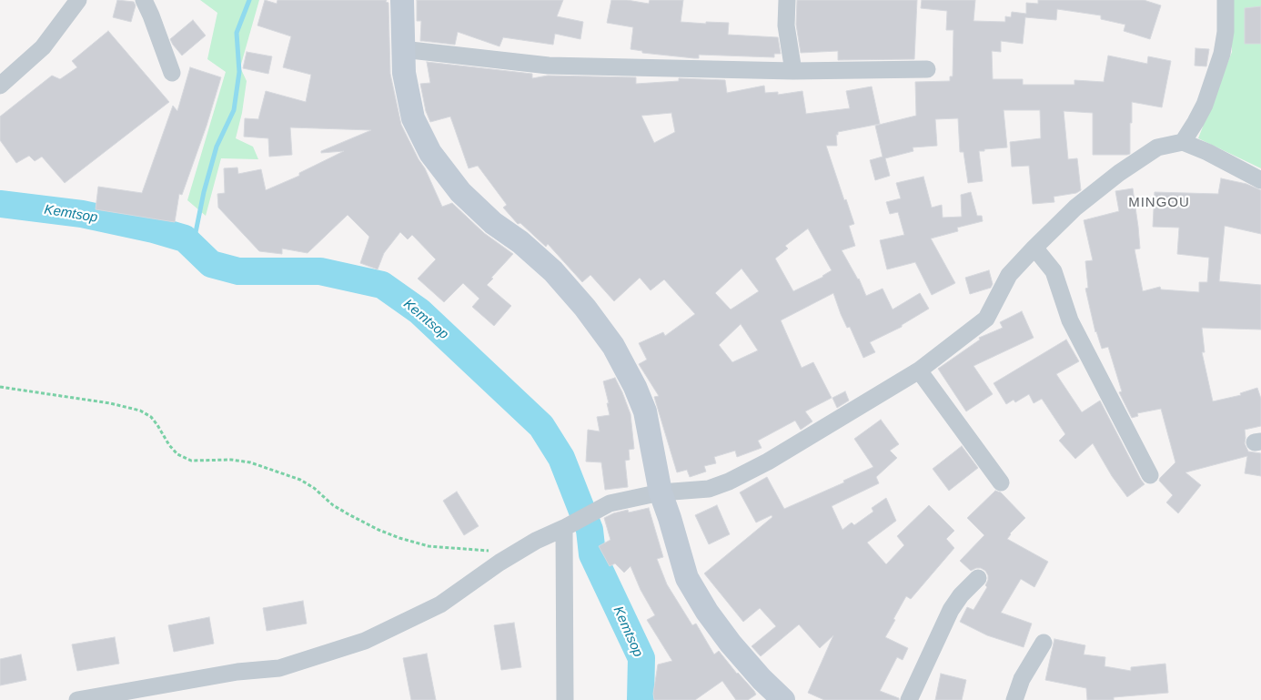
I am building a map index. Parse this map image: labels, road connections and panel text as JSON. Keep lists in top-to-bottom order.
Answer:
{
  "districts": ["MINGOU"],
  "water": ["Kemtsop"]
}
